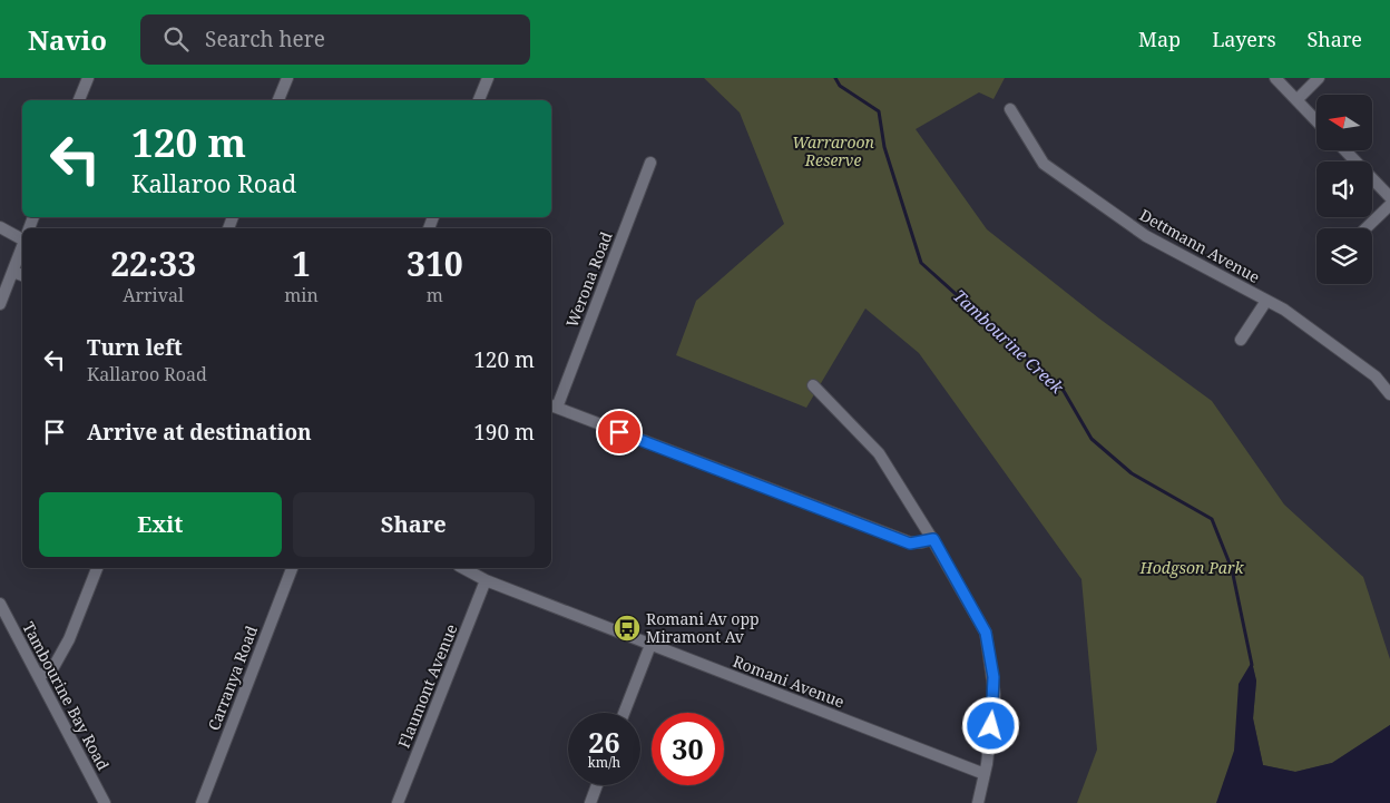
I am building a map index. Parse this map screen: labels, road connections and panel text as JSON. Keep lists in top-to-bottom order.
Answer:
{
  "streets": {
    "street": [
      "Dettmann Avenue",
      "Werona Road",
      "Carranya Road",
      "Romani Avenue",
      "Flaumont Avenue",
      "Tambourine Bay Road"
    ]
  },
  "crossings": [
    ["Romani Avenue", "Flaumont Avenue"]
  ],
  "water": ["Tambourine Creek"],
  "parks": ["Warraroon Reserve", "Hodgson Park"],
  "places": {
    "bus stop": ["Romani Av opp Miramont Av"]
  },
  "north": "left",
  "page": {
    "header": "Navio",
    "search": "Search here",
    "nav": ["Map", "Layers", "Share"],
    "turn": ["120 m", "Kallaroo Road"],
    "eta": [
      "22:33",
      "Arrival",
      "1",
      "min",
      "310",
      "m"
    ],
    "list": [
      {
        "name": "Turn left",
        "note": "Kallaroo Road",
        "value": "120 m"
      },
      {
        "name": "Arrive at destination",
        "value": "190 m"
      }
    ],
    "buttons": ["Exit", "Share"],
    "speed": "26 km/h",
    "limit": "30"
  }
}
